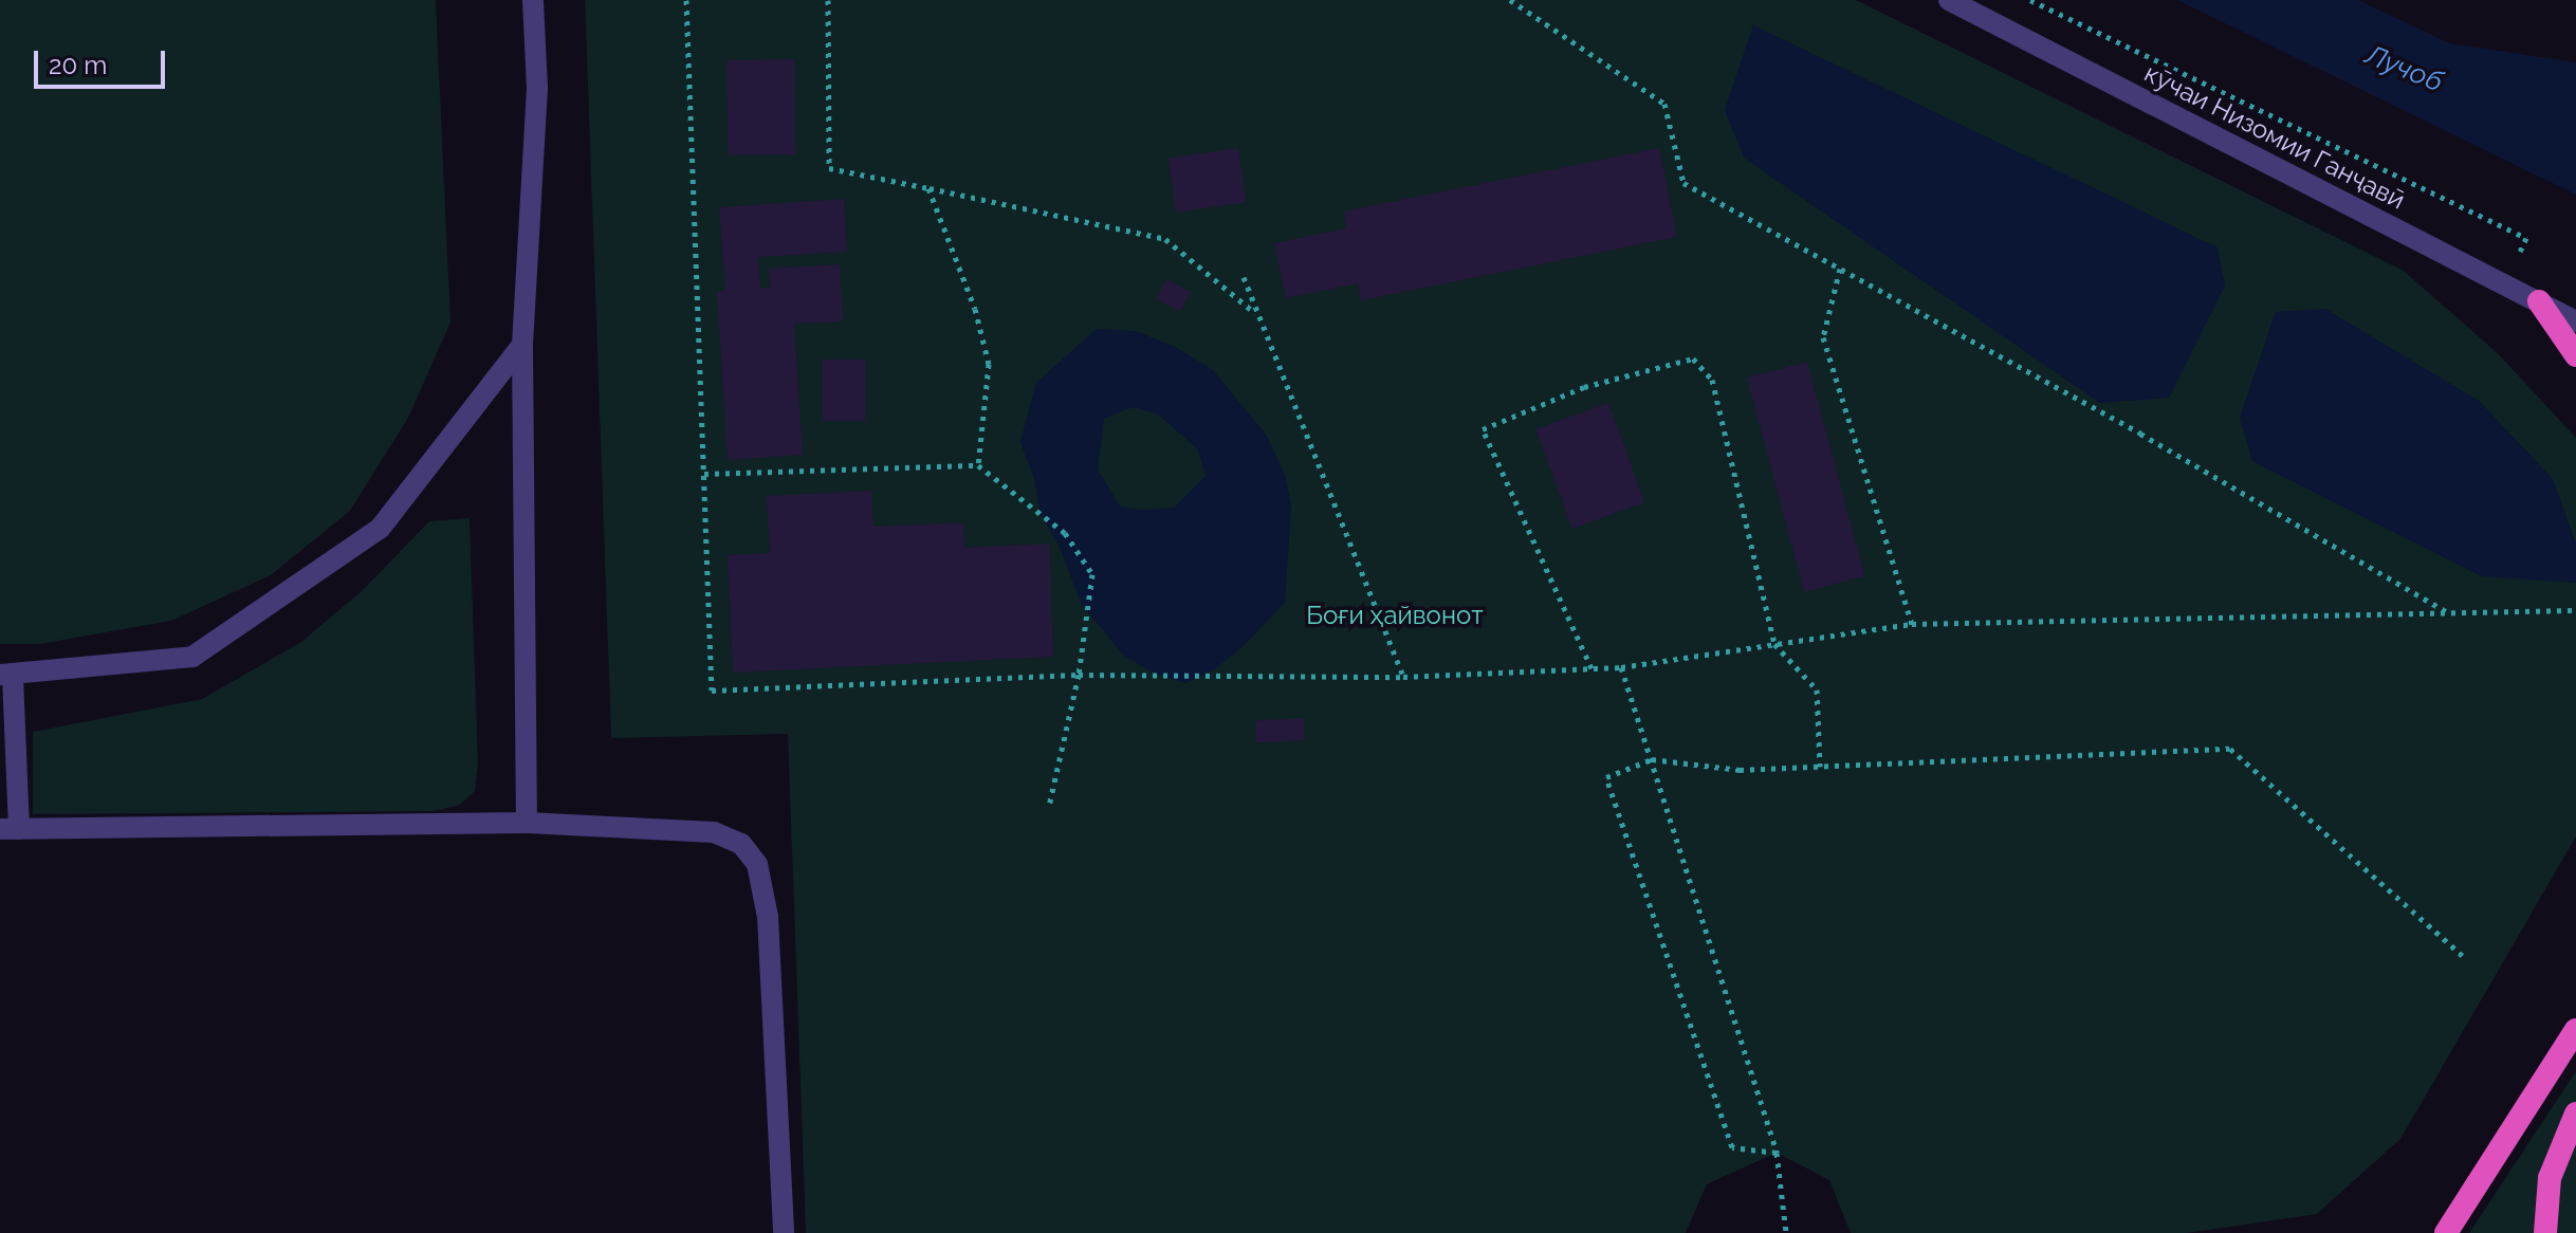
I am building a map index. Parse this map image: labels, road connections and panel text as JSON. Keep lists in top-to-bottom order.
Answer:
{
  "streets": {
    "street": ["кӯчаи Низомии Ганҷавӣ"]
  },
  "water": ["Лучоб"],
  "parks": ["Боғи ҳайвонот"],
  "scale_bar": "20 m"
}
